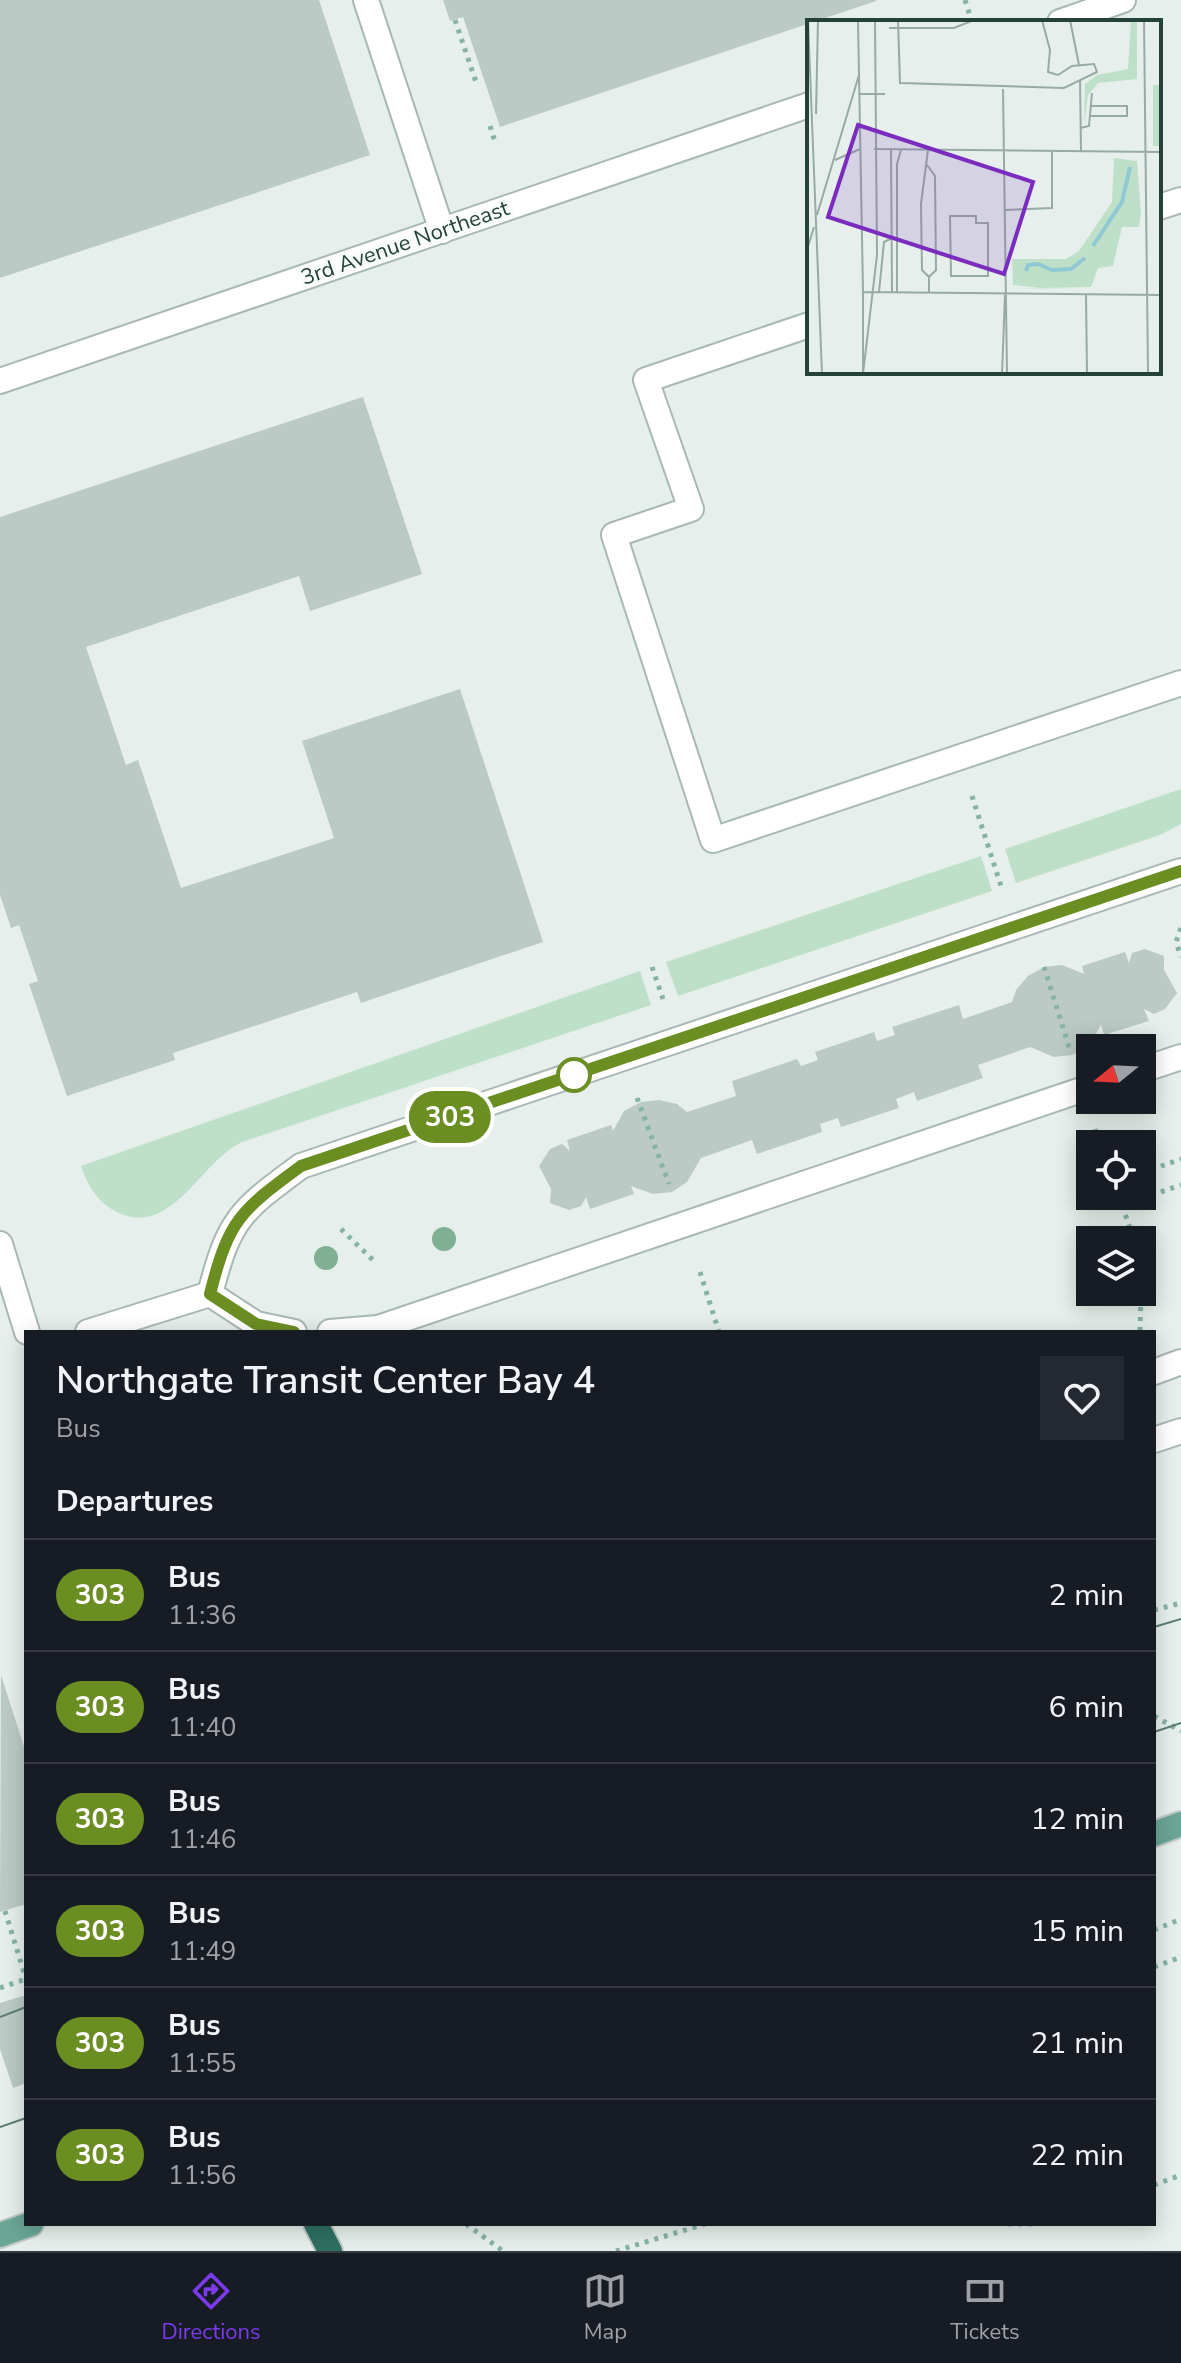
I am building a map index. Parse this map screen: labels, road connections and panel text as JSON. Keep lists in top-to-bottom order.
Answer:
{
  "streets": {
    "street": ["3rd Avenue Northeast"]
  },
  "lines": ["bus line 303"],
  "north": "left",
  "page": {
    "on_map": "303",
    "heading": [
      ["Northgate Transit Center Bay 4", "Bus"],
      "Departures"
    ],
    "list": [
      {
        "mark": "303",
        "name": "Bus",
        "note": "11:36",
        "value": "2 min"
      },
      {
        "mark": "303",
        "name": "Bus",
        "note": "11:40",
        "value": "6 min"
      },
      {
        "mark": "303",
        "name": "Bus",
        "note": "11:46",
        "value": "12 min"
      },
      {
        "mark": "303",
        "name": "Bus",
        "note": "11:49",
        "value": "15 min"
      },
      {
        "mark": "303",
        "name": "Bus",
        "note": "11:55",
        "value": "21 min"
      },
      {
        "mark": "303",
        "name": "Bus",
        "note": "11:56",
        "value": "22 min"
      }
    ],
    "tabs": ["Directions", "Map", "Tickets"]
  }
}
